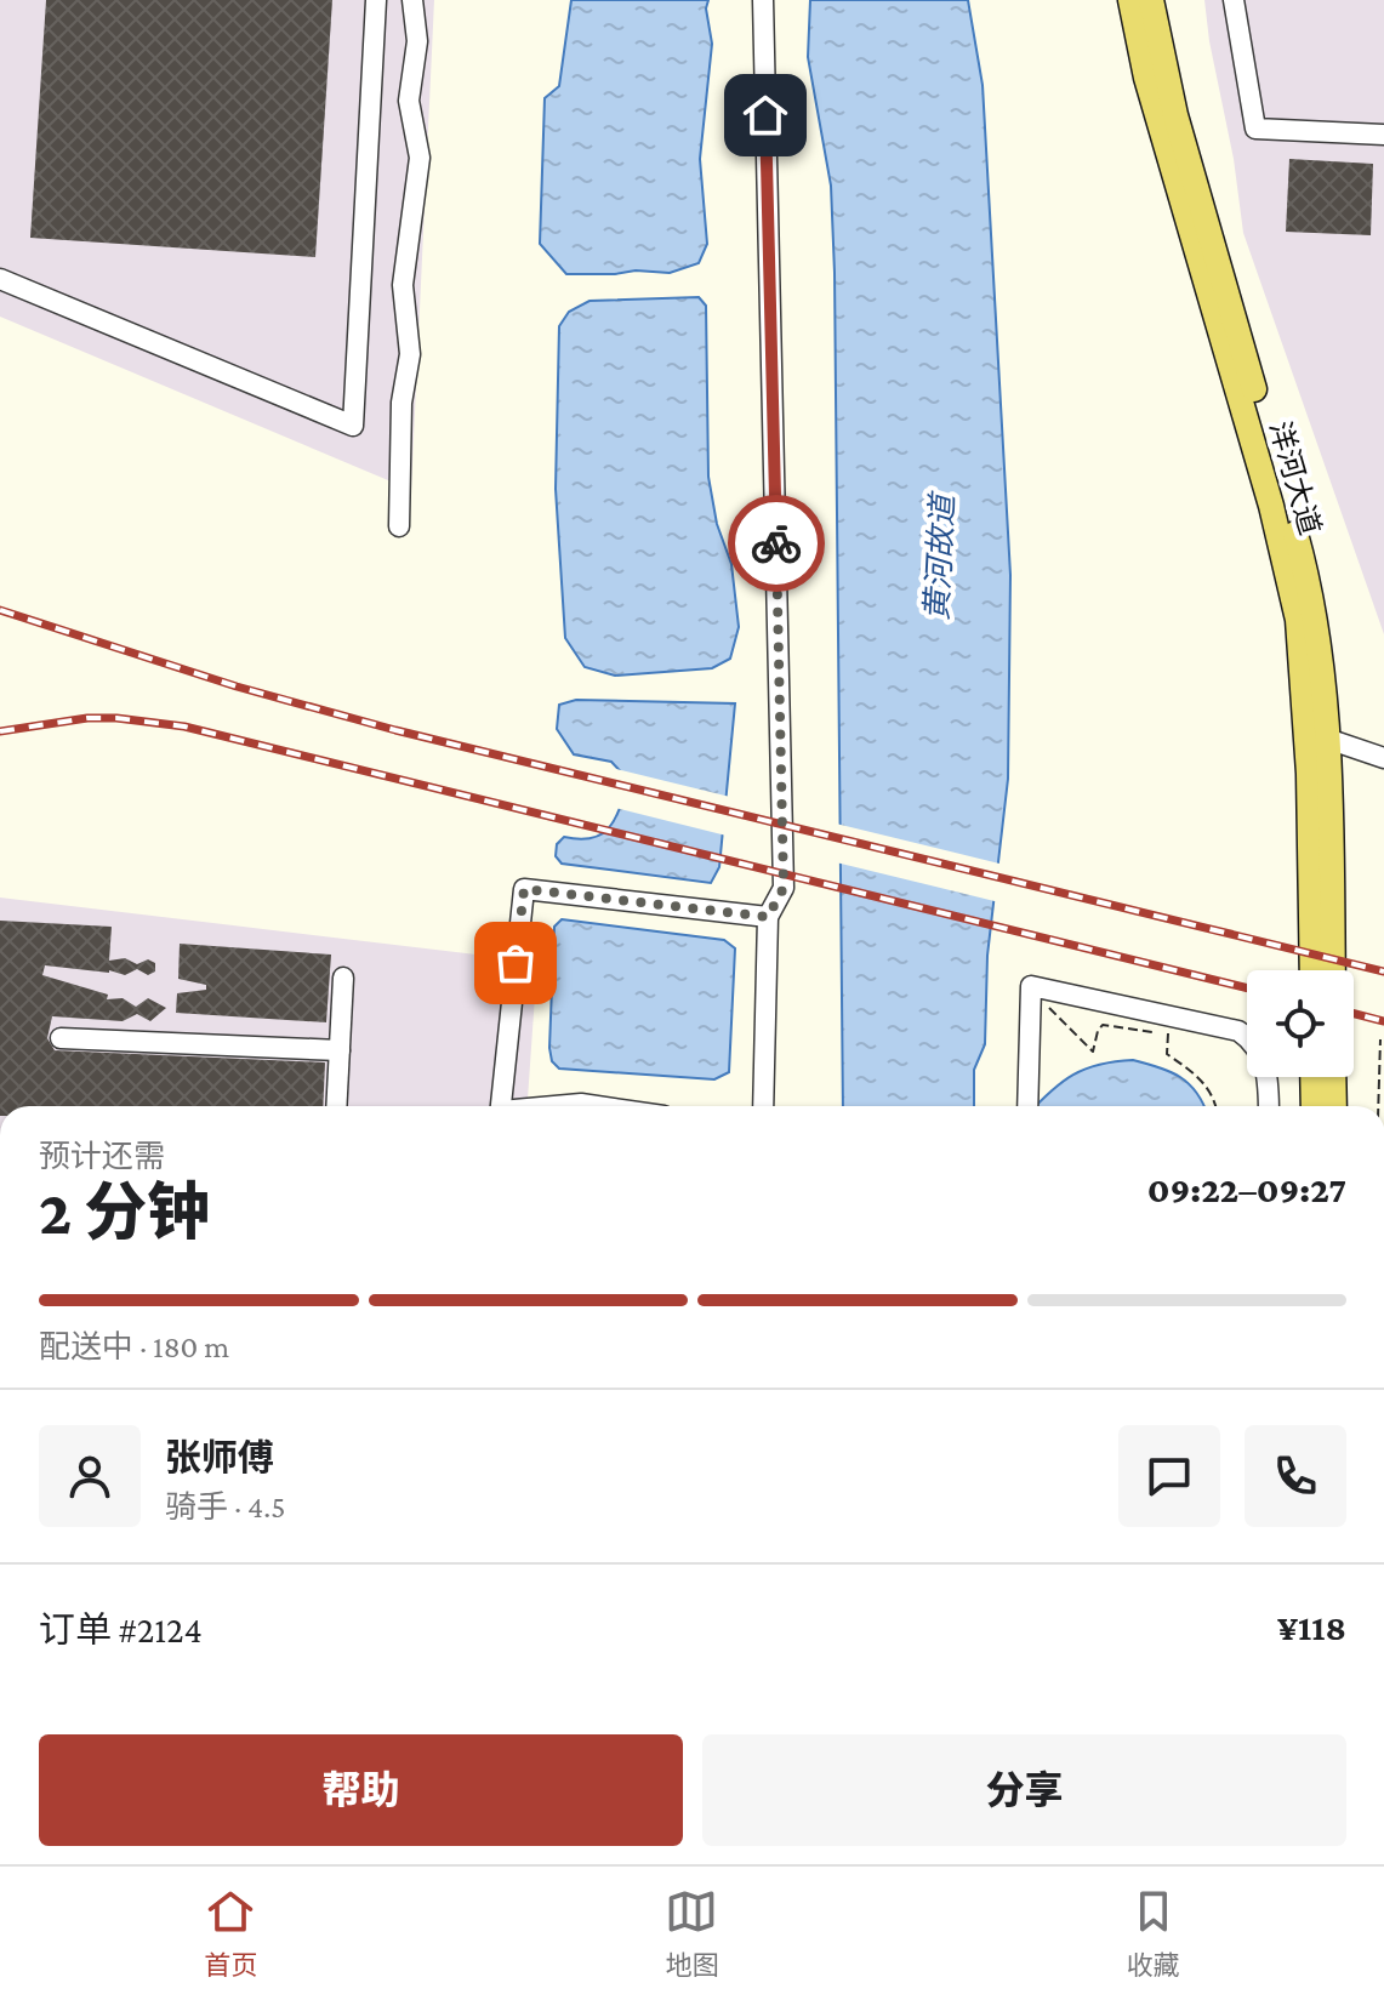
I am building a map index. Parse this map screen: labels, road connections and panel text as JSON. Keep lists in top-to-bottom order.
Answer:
{
  "streets": {
    "main road": ["洋河大道"]
  },
  "water": ["黄河故道"],
  "page": {
    "heading": ["2 分钟", "预计还需", "09:22–09:27"],
    "panel": [
      "张师傅",
      "骑手 · 4.5",
      "订单 #2124",
      "¥118"
    ],
    "bar": "配送中 · 180 m",
    "buttons": ["帮助", "分享"],
    "tabs": ["首页", "地图", "收藏"]
  }
}
